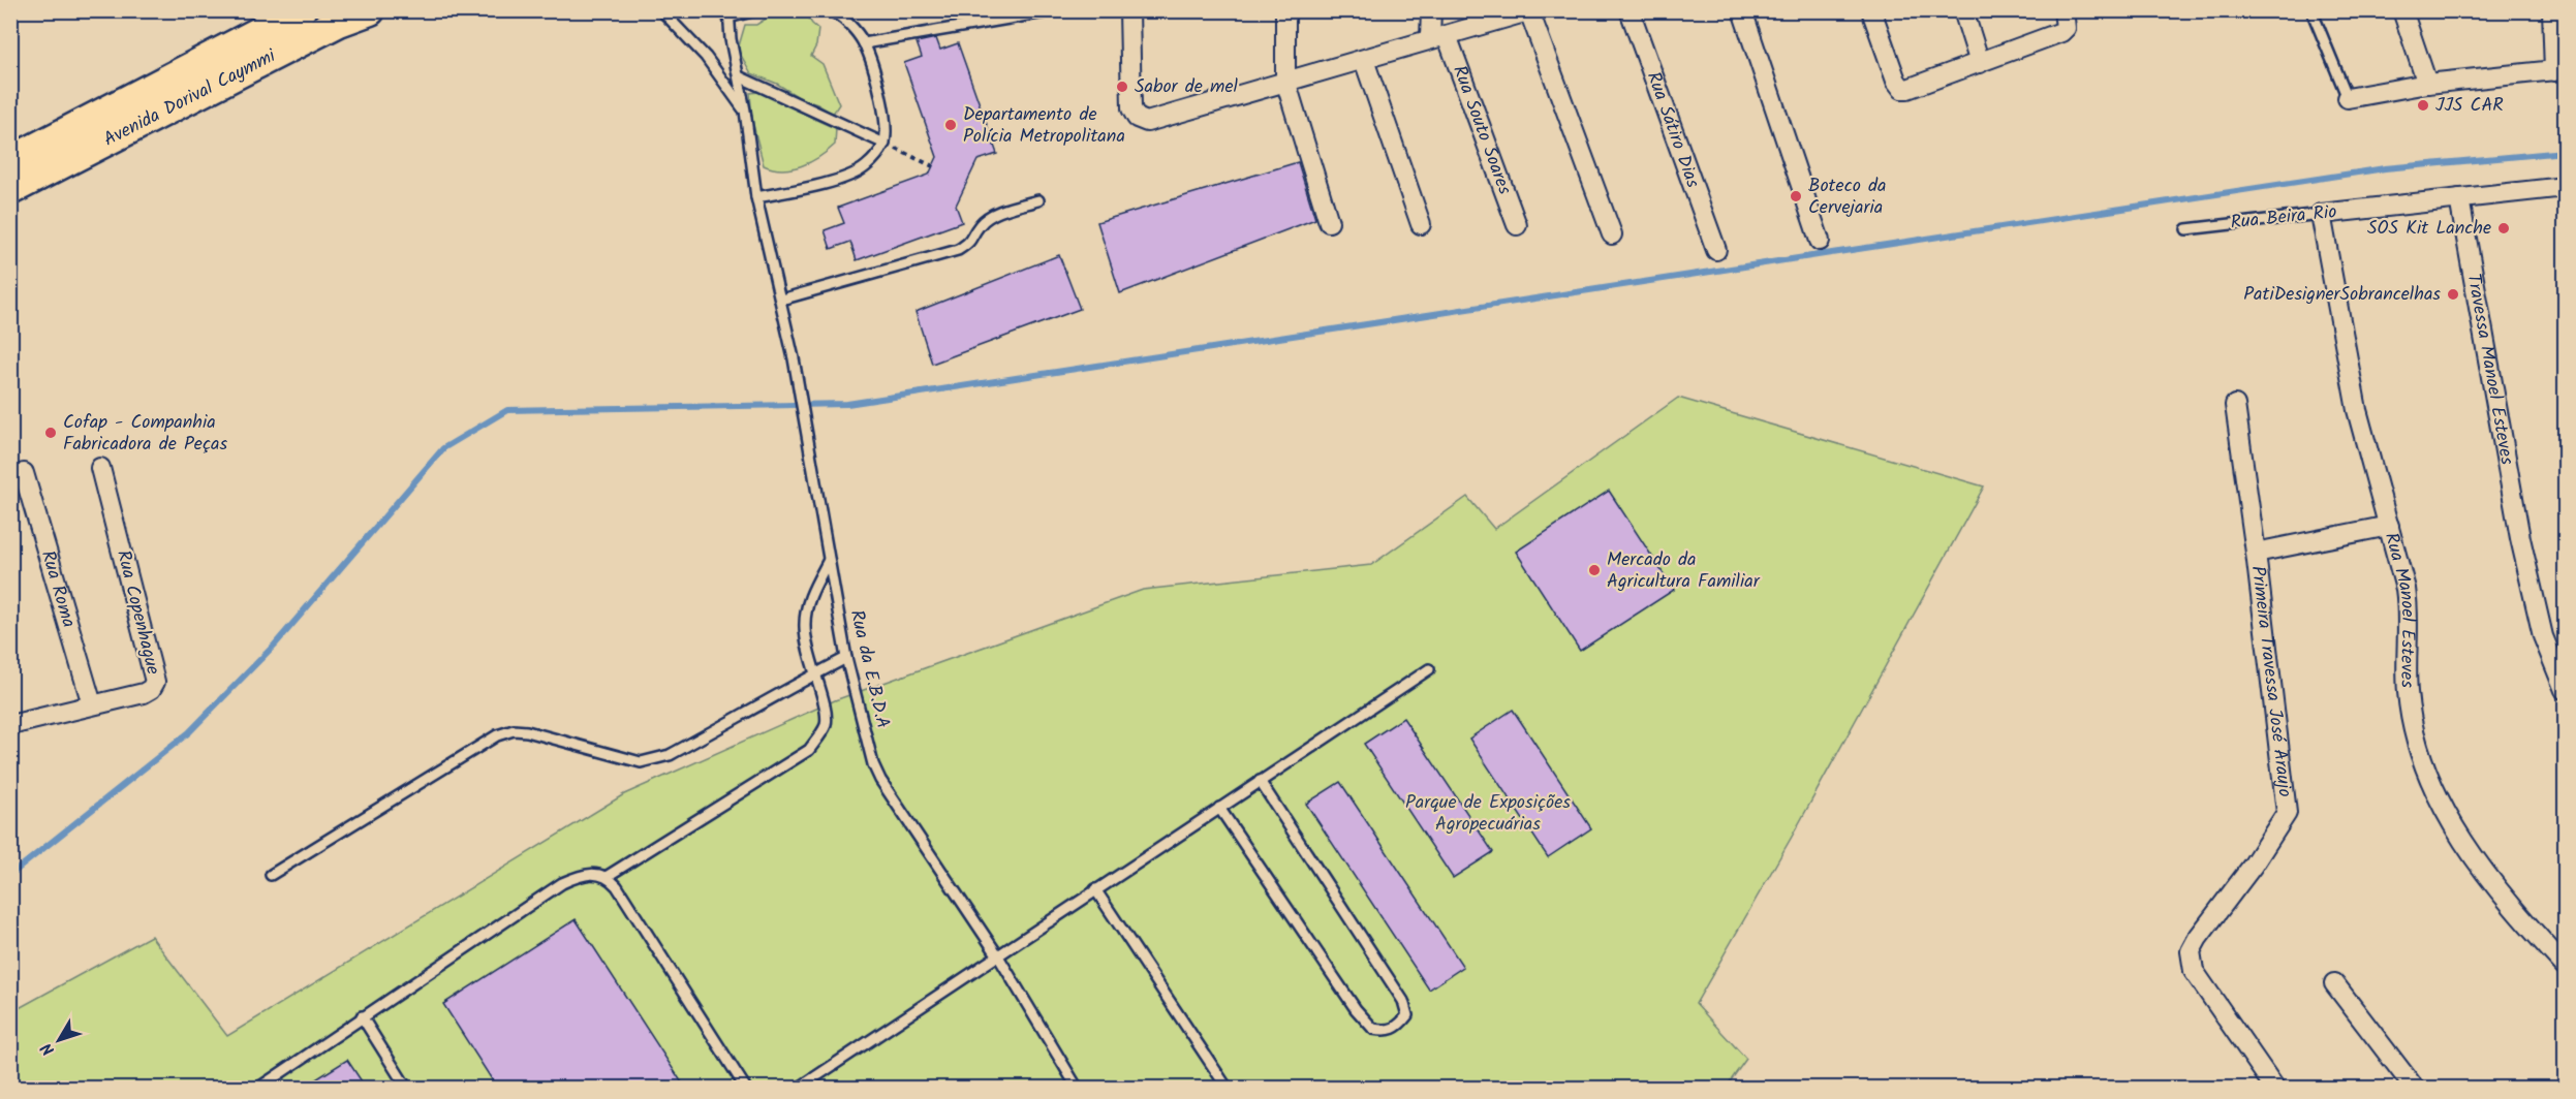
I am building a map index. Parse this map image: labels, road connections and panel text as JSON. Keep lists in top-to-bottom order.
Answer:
{
  "streets": {
    "main road": ["Avenida Dorival Caymmi"],
    "street": [
      "Rua Souto Soares",
      "Rua Sátiro Dias",
      "Rua Beira Rio",
      "Travessa Manoel Esteves",
      "Rua Roma",
      "Rua Manoel Esteves",
      "Rua Copenhague",
      "Primeira Travessa José Araujo"
    ],
    "lane": ["Rua da E.B.D.A"]
  },
  "crossings": [
    ["Rua Beira Rio", "Travessa Manoel Esteves"],
    ["Rua Beira Rio", "Rua Manoel Esteves"],
    ["Rua Roma", "Rua Copenhague"]
  ],
  "parks": ["Parque de Exposições Agropecuárias"],
  "places": [
    "Sabor de mel",
    "JJS CAR",
    "Departamento de Polícia Metropolitana",
    "Boteco da Cervejaria",
    "SOS Kit Lanche",
    "PatiDesignerSobrancelhas",
    "Cofap - Companhia Fabricadora de Peças",
    "Mercado da Agricultura Familiar"
  ],
  "north": "bottom left"
}
